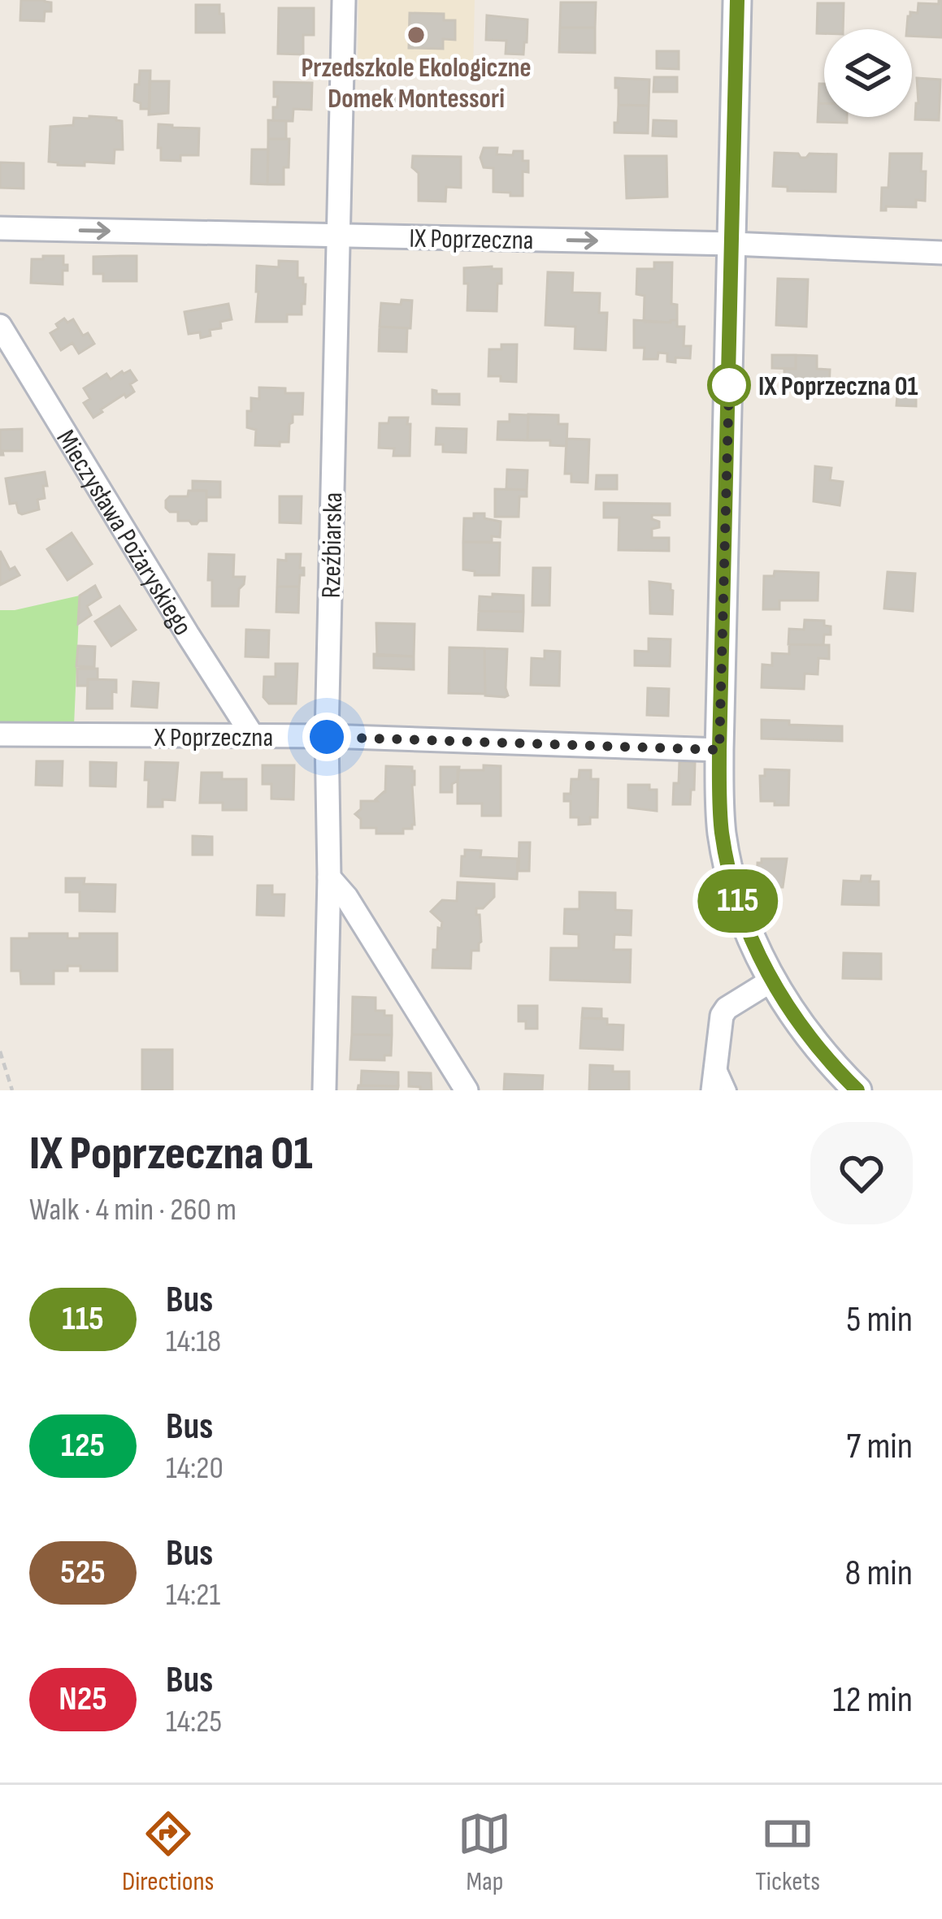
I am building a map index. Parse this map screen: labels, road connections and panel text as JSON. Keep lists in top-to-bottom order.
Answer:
{
  "streets": {
    "street": [
      "IX Poprzeczna",
      "Mieczysława Pożaryskiego",
      "Rzeźbiarska",
      "X Poprzeczna"
    ]
  },
  "crossings": [
    ["IX Poprzeczna", "Rzeźbiarska"],
    ["Mieczysława Pożaryskiego", "X Poprzeczna"],
    ["Rzeźbiarska", "X Poprzeczna"]
  ],
  "one_way": ["IX Poprzeczna"],
  "places": ["Przedszkole Ekologiczne Domek Montessori", "IX Poprzeczna 01"],
  "lines": ["bus line 115"],
  "page": {
    "on_map": "115",
    "heading": ["IX Poprzeczna 01", "Walk · 4 min · 260 m"],
    "list": [
      {
        "mark": "115",
        "name": "Bus",
        "note": "14:18",
        "value": "5 min"
      },
      {
        "mark": "125",
        "name": "Bus",
        "note": "14:20",
        "value": "7 min"
      },
      {
        "mark": "525",
        "name": "Bus",
        "note": "14:21",
        "value": "8 min"
      },
      {
        "mark": "N25",
        "name": "Bus",
        "note": "14:25",
        "value": "12 min"
      }
    ],
    "tabs": ["Directions", "Map", "Tickets"]
  }
}
